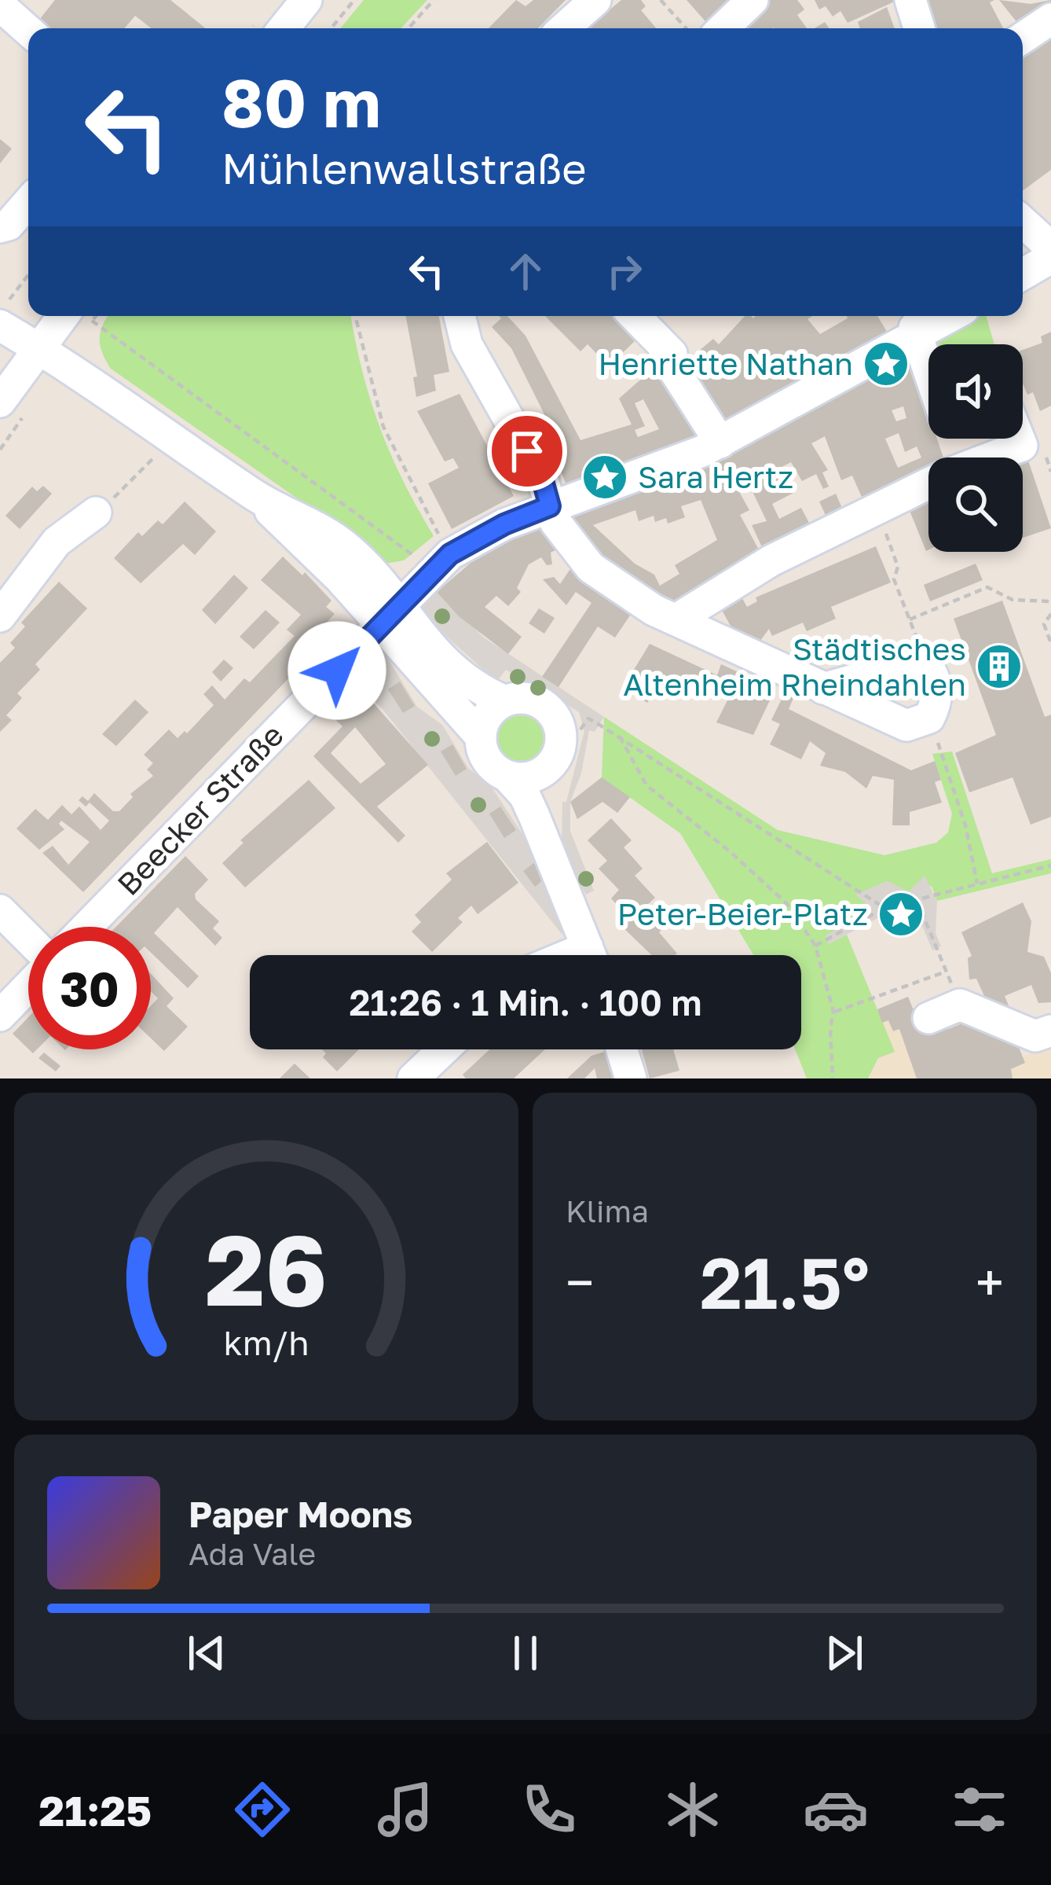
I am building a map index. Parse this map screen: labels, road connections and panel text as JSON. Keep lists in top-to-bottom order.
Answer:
{
  "streets": {
    "street": ["Beecker Straße"]
  },
  "places": {
    "place": ["Henriette Nathan", "Sara Hertz", "Peter-Beier-Platz"],
    "building": ["Städtisches Altenheim Rheindahlen"]
  },
  "page": {
    "turn": ["80 m", "Mühlenwallstraße"],
    "limit": "30",
    "trip": "21:26 · 1 Min. · 100 m",
    "tile": "Klima",
    "heat": ["−", "21.5°", "+"],
    "song": ["Paper Moons", "Ada Vale"],
    "tabs": "21:25",
    "gauge": ["26", "km/h"]
  }
}
